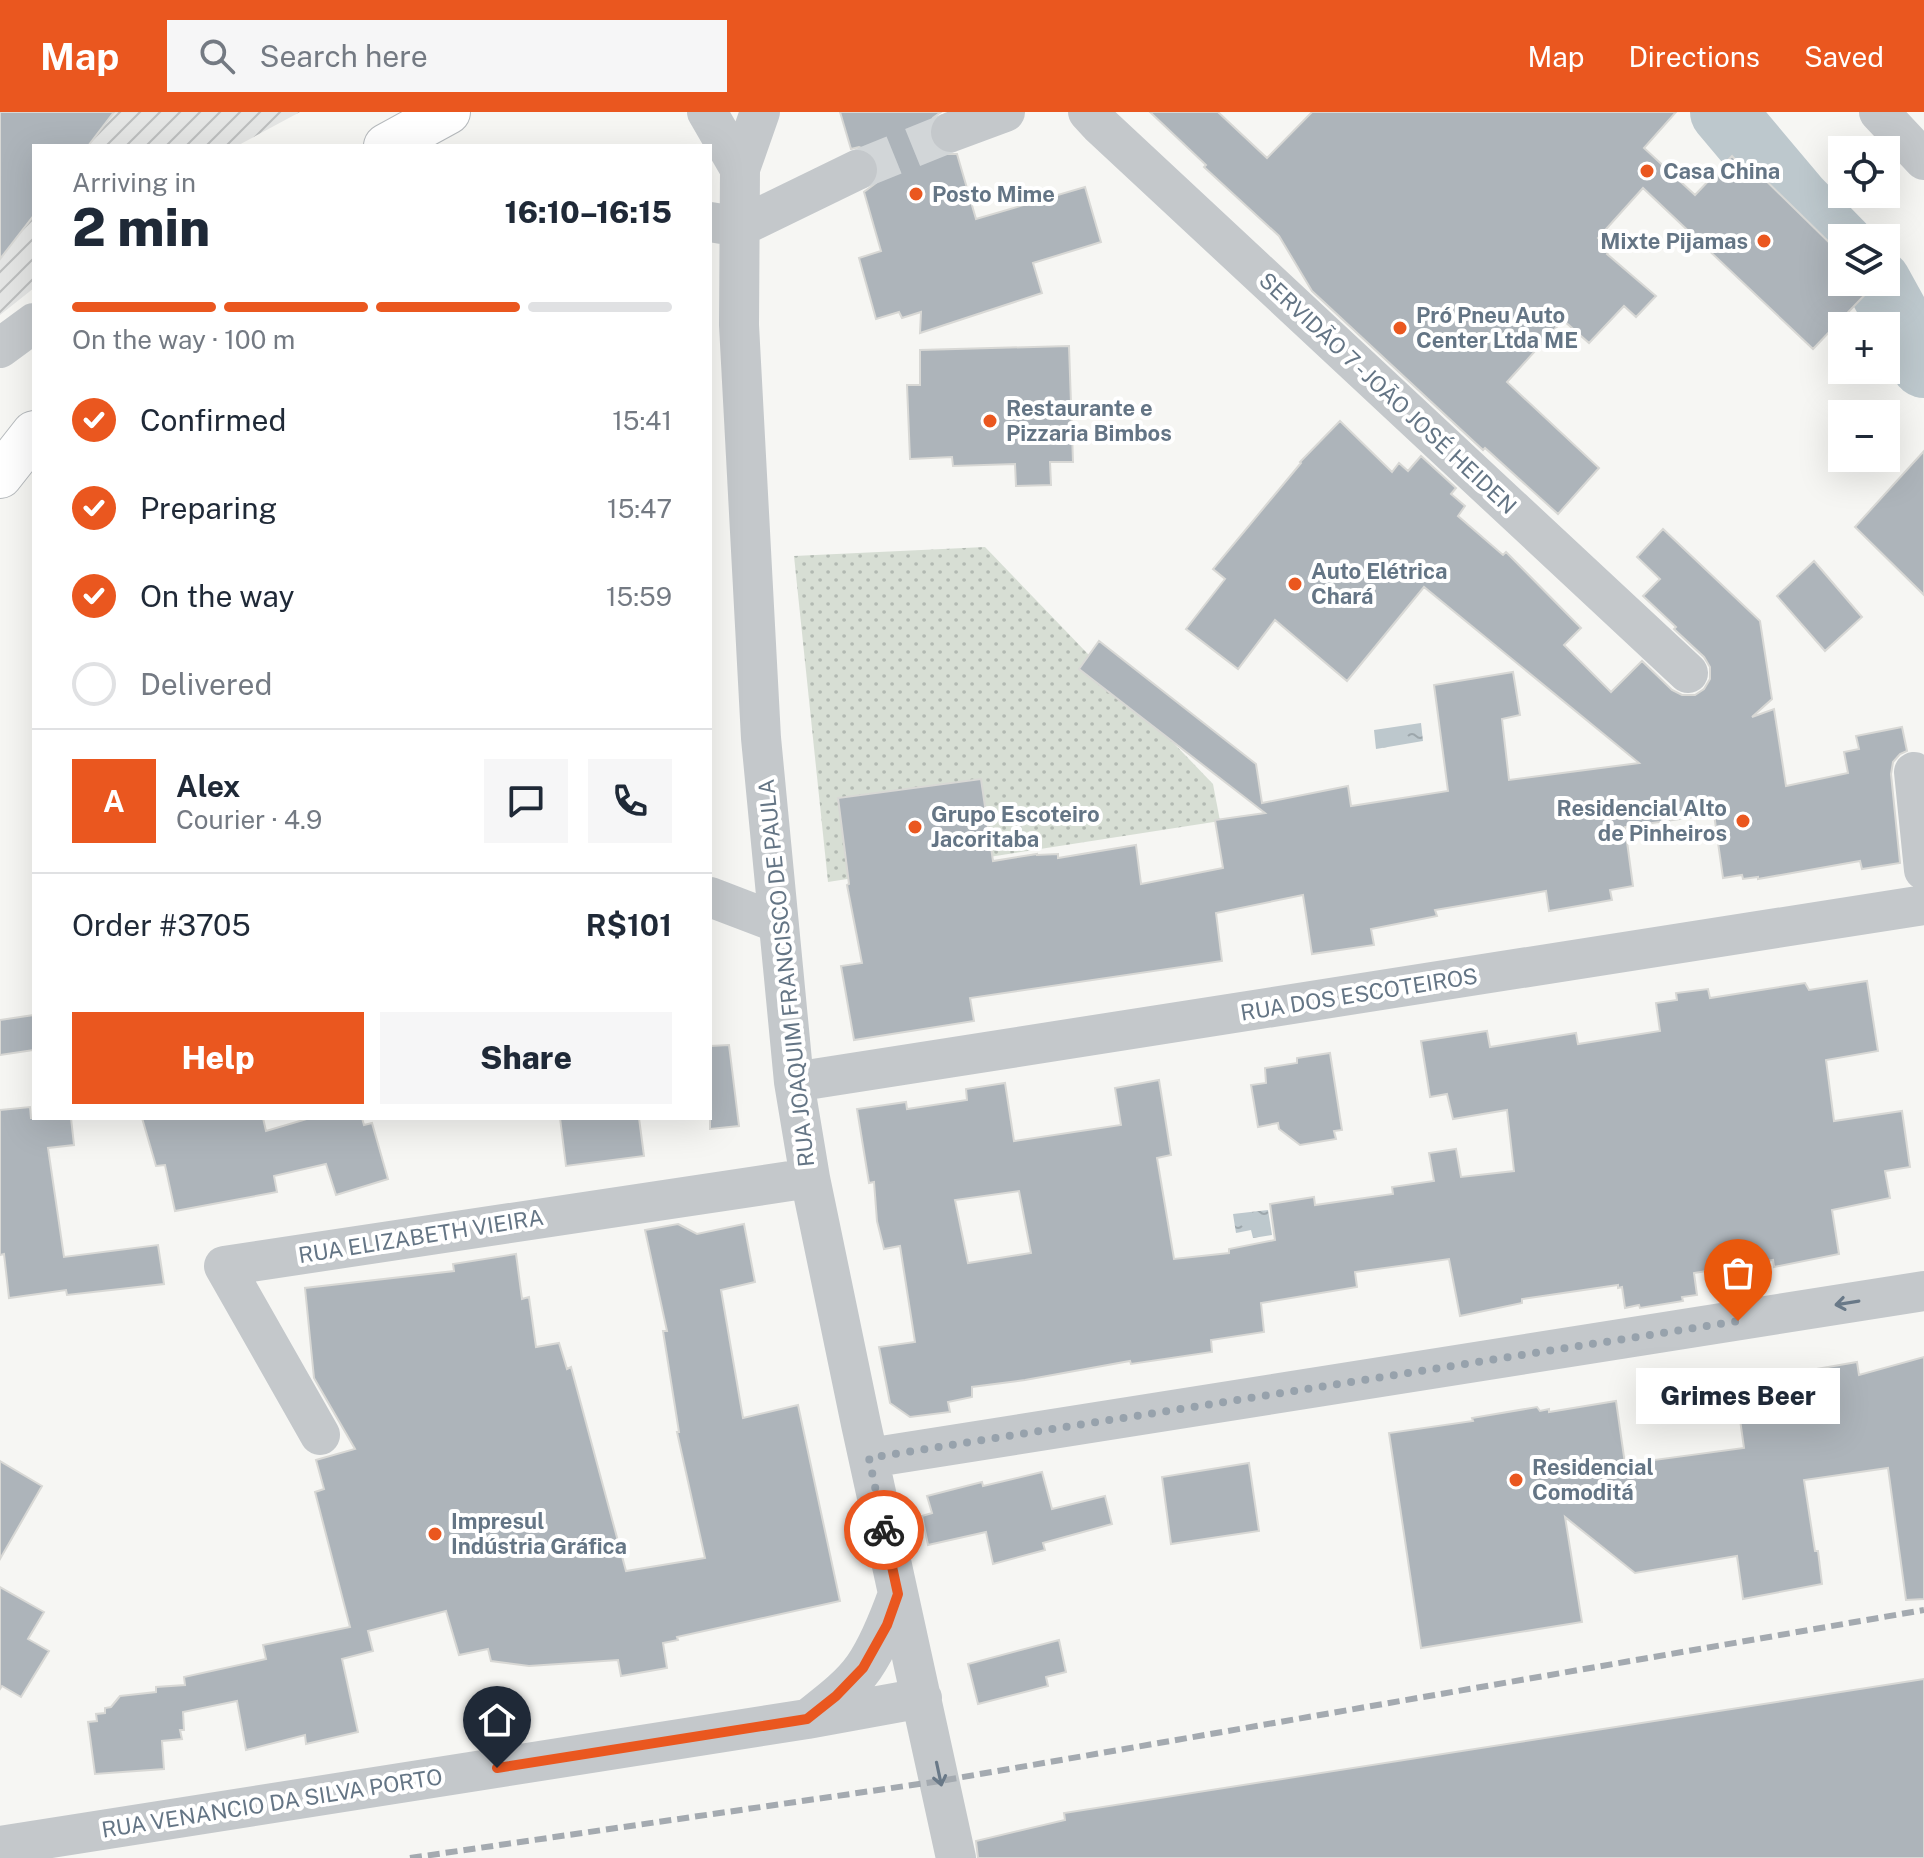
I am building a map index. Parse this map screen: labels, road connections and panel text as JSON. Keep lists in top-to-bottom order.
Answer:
{
  "streets": {
    "street": [
      "SERVIDÃO 7 - JOÃO JOSÉ HEIDEN",
      "RUA JOAQUIM FRANCISCO DE PAULA",
      "RUA DOS ESCOTEIROS",
      "RUA ELIZABETH VIEIRA",
      "RUA VENANCIO DA SILVA PORTO"
    ]
  },
  "crossings": [
    ["RUA JOAQUIM FRANCISCO DE PAULA", "RUA DOS ESCOTEIROS"],
    ["RUA JOAQUIM FRANCISCO DE PAULA", "RUA ELIZABETH VIEIRA"],
    ["RUA JOAQUIM FRANCISCO DE PAULA", "RUA VENANCIO DA SILVA PORTO"]
  ],
  "places": [
    "Casa China",
    "Posto Mime",
    "Mixte Pijamas",
    "Pró Pneu Auto Center Ltda ME",
    "Restaurante e Pizzaria Bimbos",
    "Auto Elétrica Chará",
    "Residencial Alto de Pinheiros",
    "Grupo Escoteiro Jacoritaba",
    "Grimes Beer",
    "Residencial Comoditá",
    "Impresul Indústria Gráfica"
  ],
  "page": {
    "header": "Map",
    "search": "Search here",
    "nav": ["Map", "Directions", "Saved"],
    "map_buttons": ["+", "−"],
    "heading": ["2 min", "Arriving in", "16:10–16:15"],
    "panel": [
      "Alex",
      "Courier · 4.9",
      "Order #3705",
      "R$101"
    ],
    "bar": "On the way · 100 m",
    "list": [
      ["Confirmed", "15:41"],
      ["Preparing", "15:47"],
      ["On the way", "15:59"],
      "Delivered"
    ],
    "round": "A",
    "buttons": ["Help", "Share"],
    "bubble": "Grimes Beer"
  }
}
